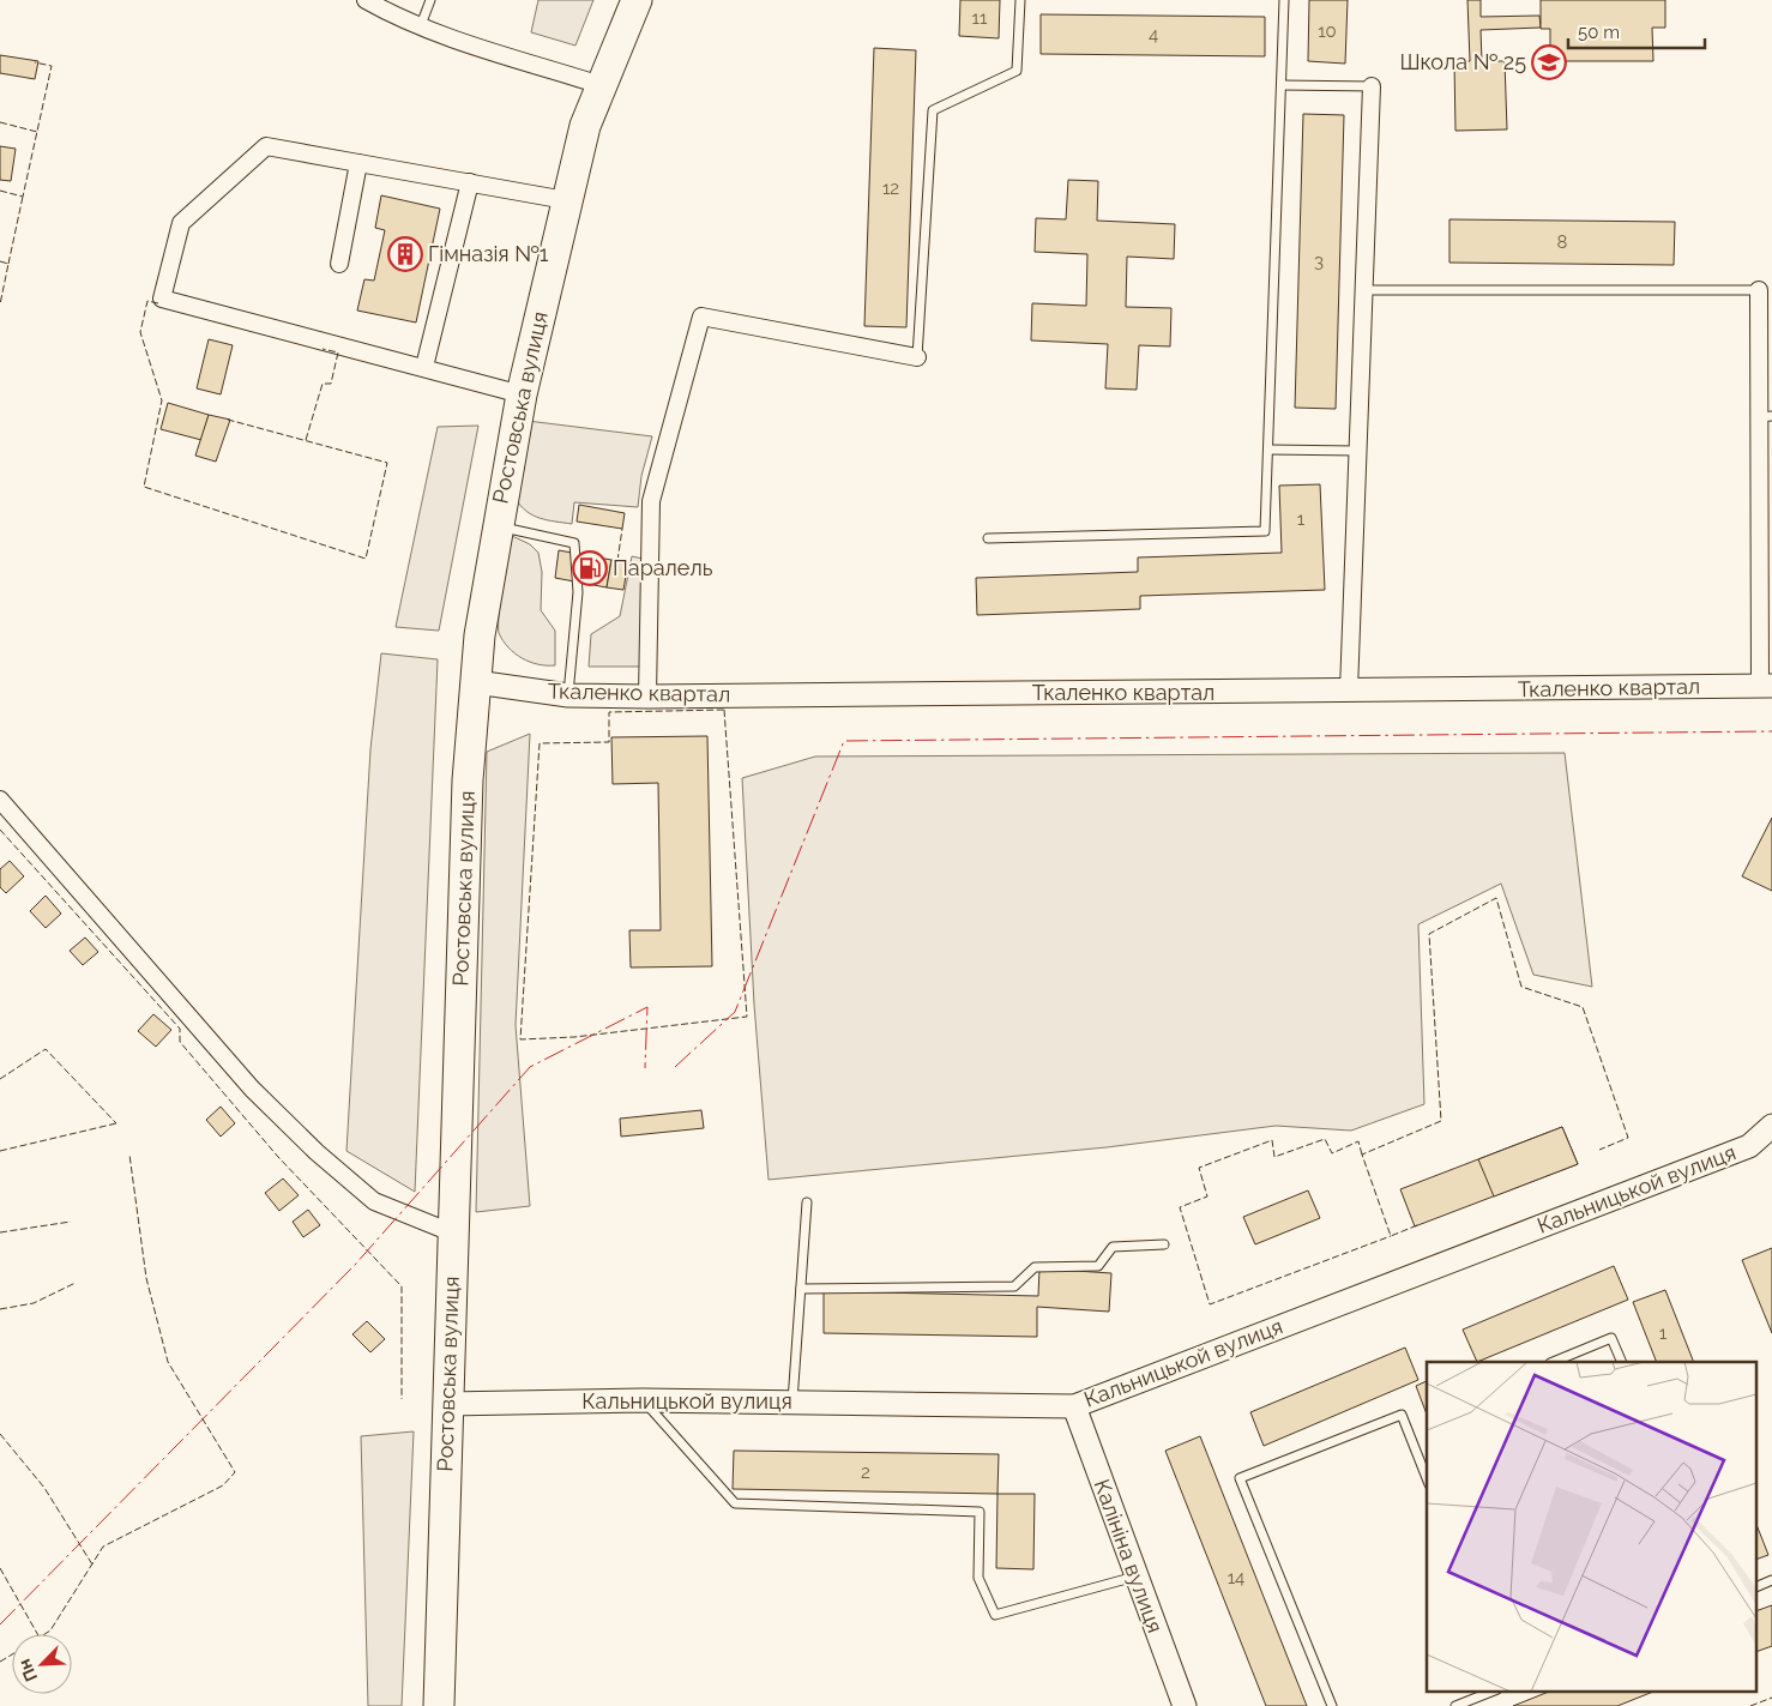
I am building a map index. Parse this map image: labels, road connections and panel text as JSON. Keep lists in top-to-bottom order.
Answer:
{
  "streets": {
    "highway": ["Ростовська вулиця"],
    "street": ["Ткаленко квартал", "Кальницькой вулиця", "Калініна вулиця"]
  },
  "crossings": [
    ["Ростовська вулиця", "Ткаленко квартал"],
    ["Ростовська вулиця", "Кальницькой вулиця"],
    ["Кальницькой вулиця", "Калініна вулиця"]
  ],
  "places": {
    "school or university": ["Школа № 25"],
    "building": ["Гімназія №1"],
    "fuel station": ["Паралель"]
  },
  "house_numbers": [
    "11",
    "10",
    "4",
    "12",
    "8",
    "3",
    "1",
    "1",
    "2",
    "14"
  ],
  "scale_bar": "50 m",
  "north": "bottom left"
}
